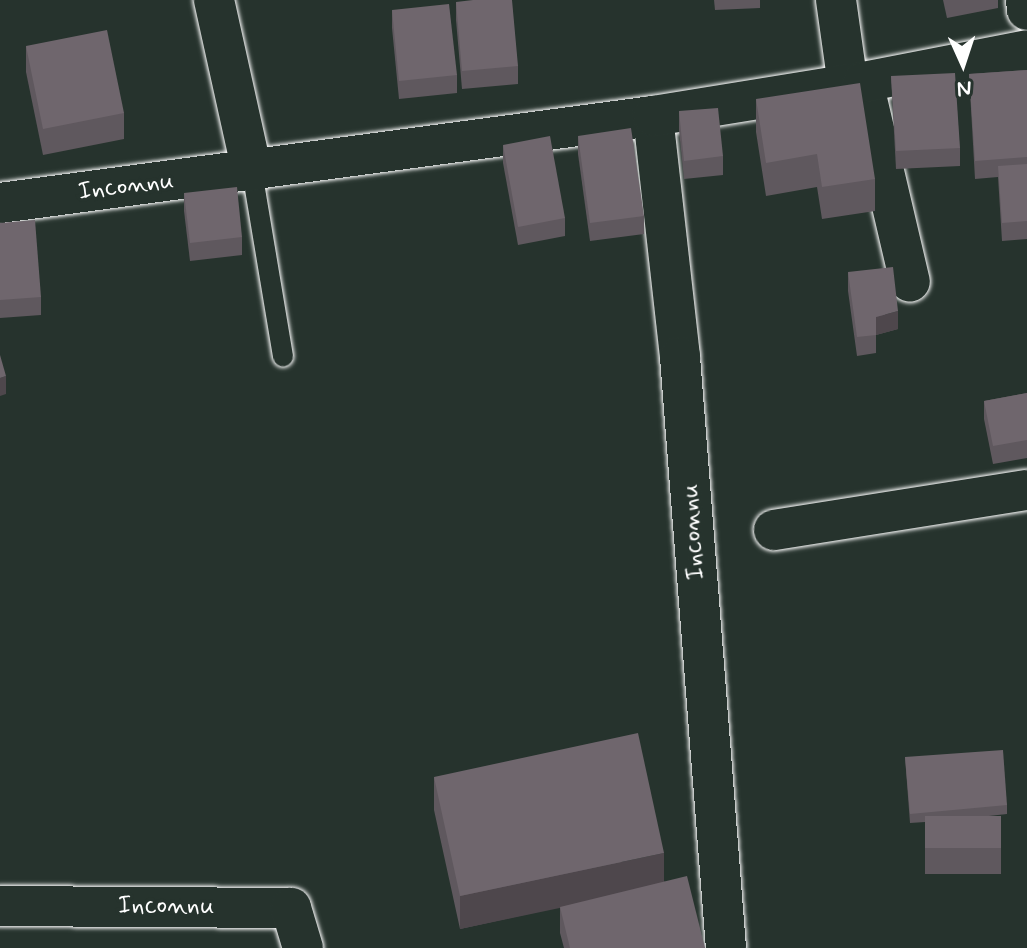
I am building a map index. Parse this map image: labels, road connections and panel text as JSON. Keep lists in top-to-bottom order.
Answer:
{
  "streets": {
    "street": ["Inconnu"]
  },
  "north": "bottom"
}
